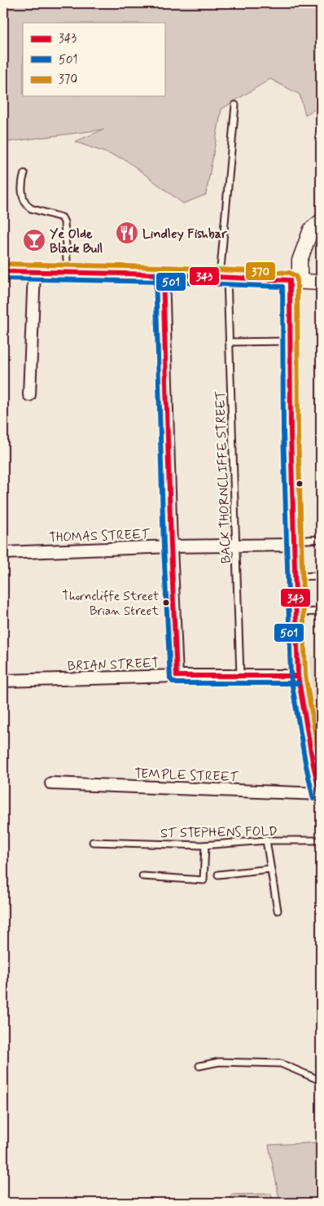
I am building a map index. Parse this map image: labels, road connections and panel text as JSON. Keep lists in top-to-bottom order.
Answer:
{
  "streets": {
    "street": ["THOMAS STREET", "BRIAN STREET", "TEMPLE STREET"],
    "lane": ["BACK THORNCLIFFE STREET", "ST STEPHENS FOLD"]
  },
  "crossings": [
    ["BACK THORNCLIFFE STREET", "THOMAS STREET"],
    ["BACK THORNCLIFFE STREET", "BRIAN STREET"]
  ],
  "places": {
    "restaurant": ["Lindley Fishbar"],
    "bar": ["Ye Olde Black Bull"],
    "other": ["Thorncliffe Street Brian Street"]
  },
  "lines": ["transit line 370", "transit line 343", "transit line 501"],
  "legend": ["343", "501", "370"]
}
